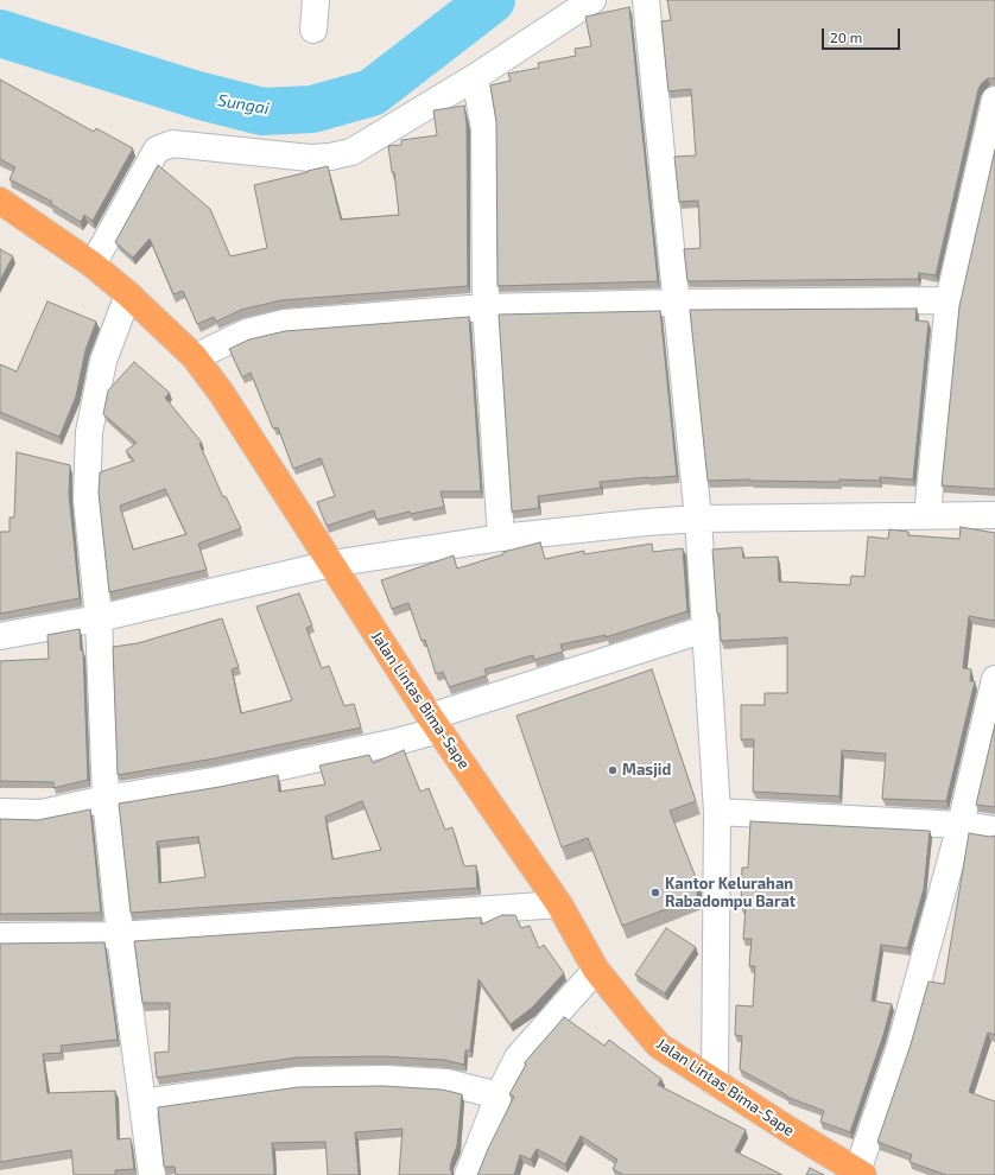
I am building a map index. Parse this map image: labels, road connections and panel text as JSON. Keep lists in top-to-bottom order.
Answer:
{
  "streets": {
    "highway": ["Jalan Lintas Bima-Sape"]
  },
  "water": ["Sungai"],
  "places": ["Masjid", "Kantor Kelurahan Rabadompu Barat"],
  "scale_bar": "20 m"
}
